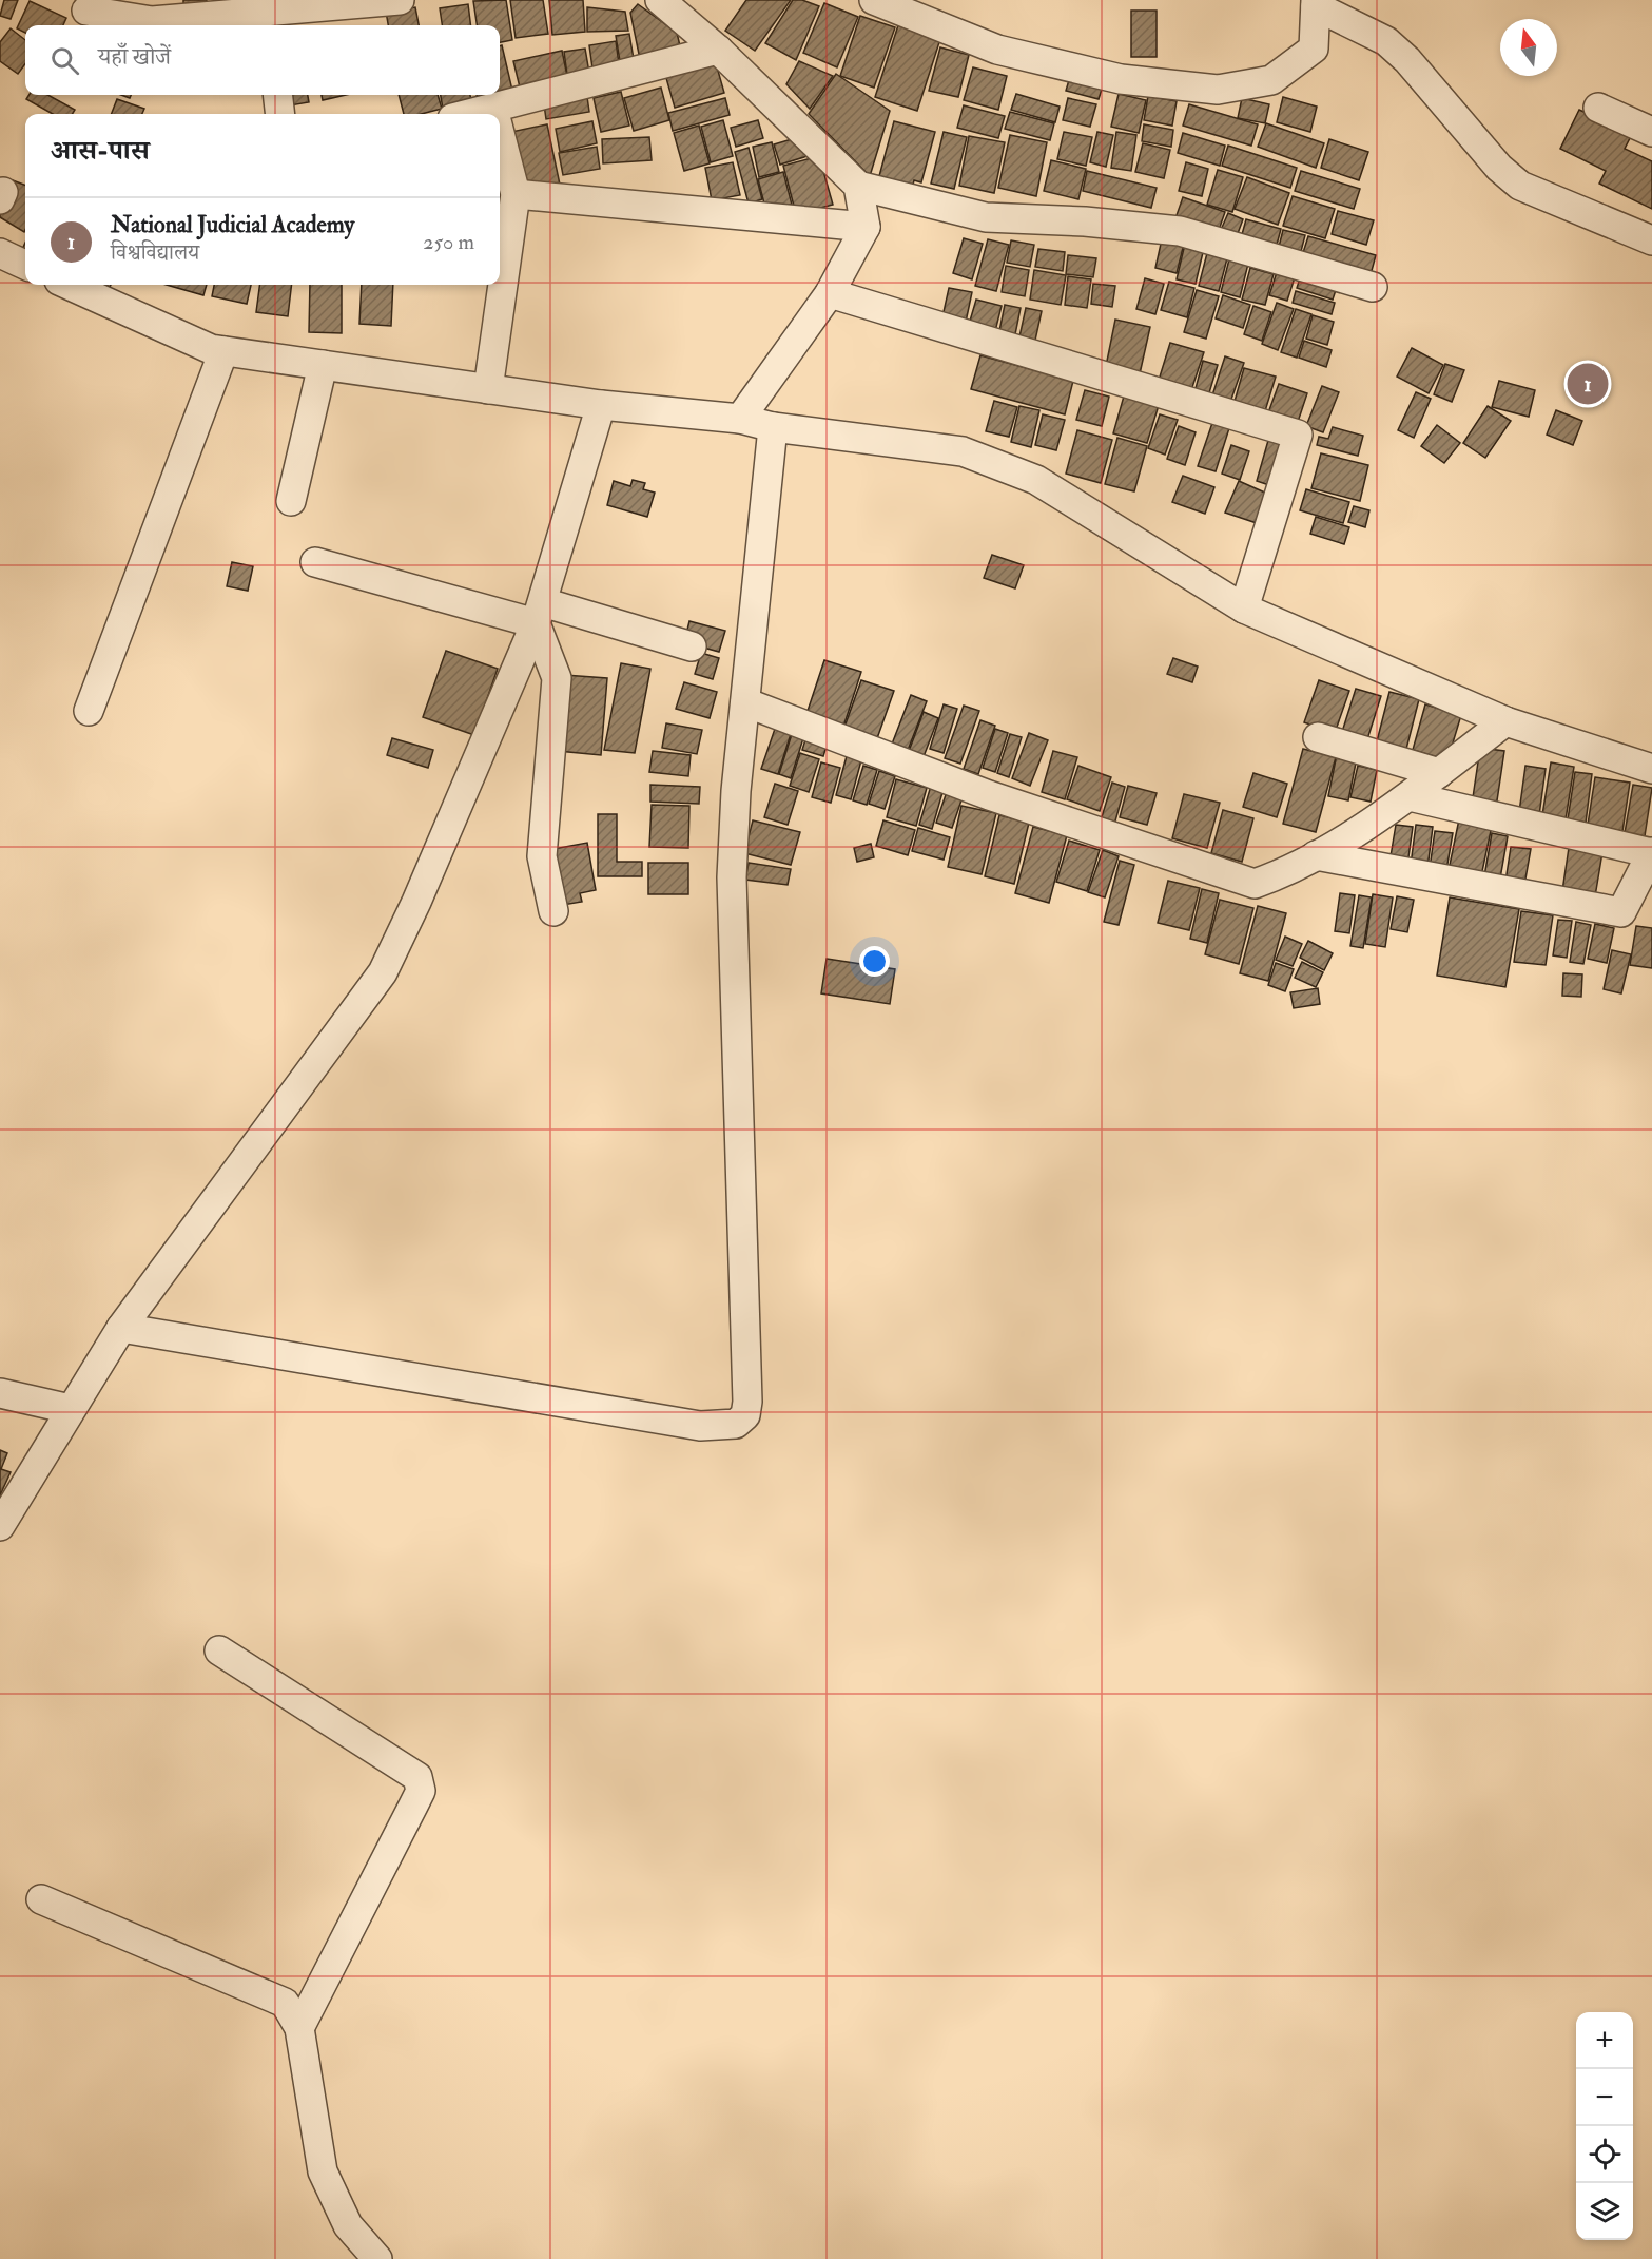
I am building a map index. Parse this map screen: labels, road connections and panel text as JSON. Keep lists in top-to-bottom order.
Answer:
{
  "north": "top",
  "page": {
    "search": "यहाँ खोजें",
    "heading": "आस-पास",
    "list": [
      {
        "mark": "1",
        "name": "National Judicial Academy",
        "note": "विश्वविद्यालय",
        "value": "250 m"
      }
    ],
    "pins": "1",
    "map_buttons": ["+", "−"]
  }
}
